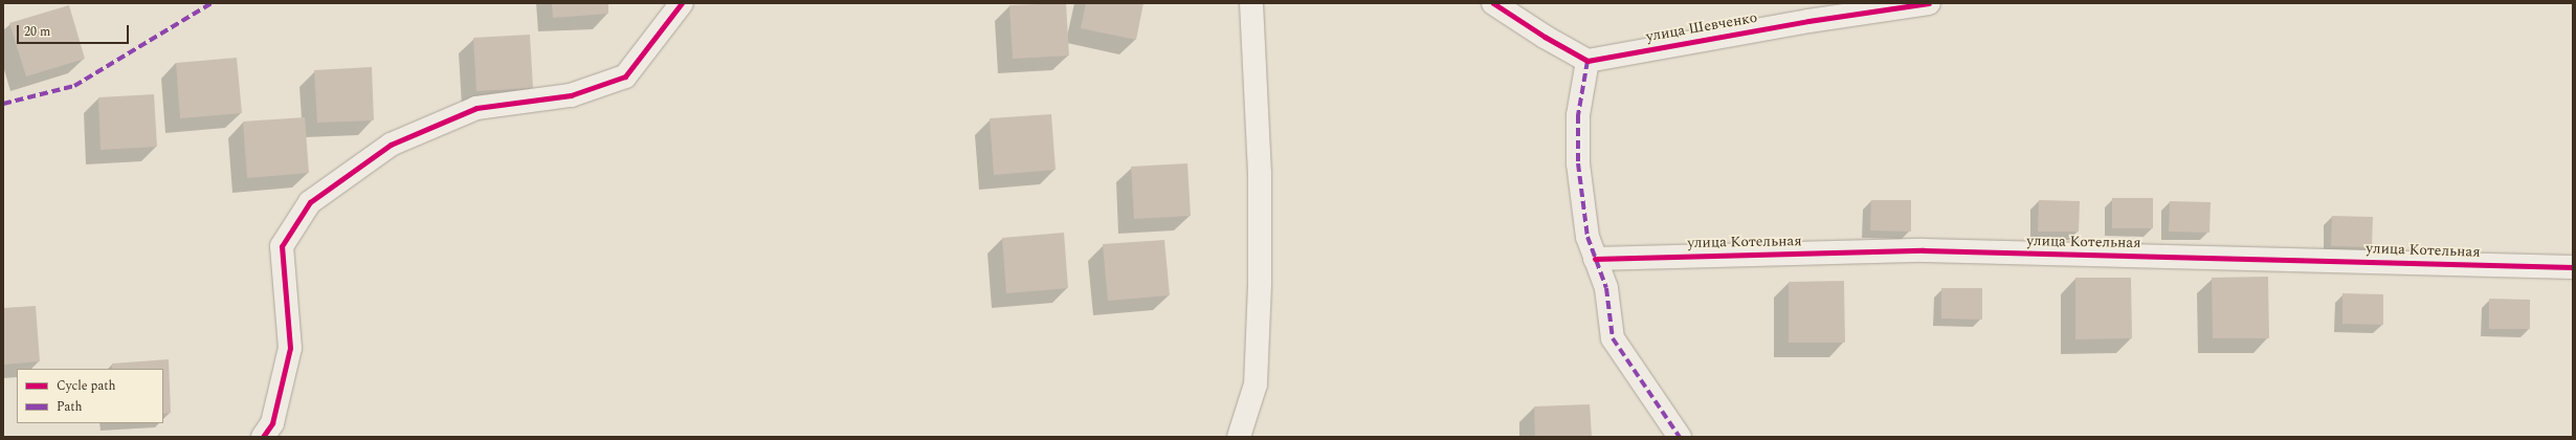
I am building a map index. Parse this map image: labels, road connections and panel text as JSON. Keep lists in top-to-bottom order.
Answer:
{
  "streets": {
    "street": ["улица Шевченко", "улица Котельная"]
  },
  "legend": ["Cycle path", "Path"],
  "scale_bar": "20 m"
}
